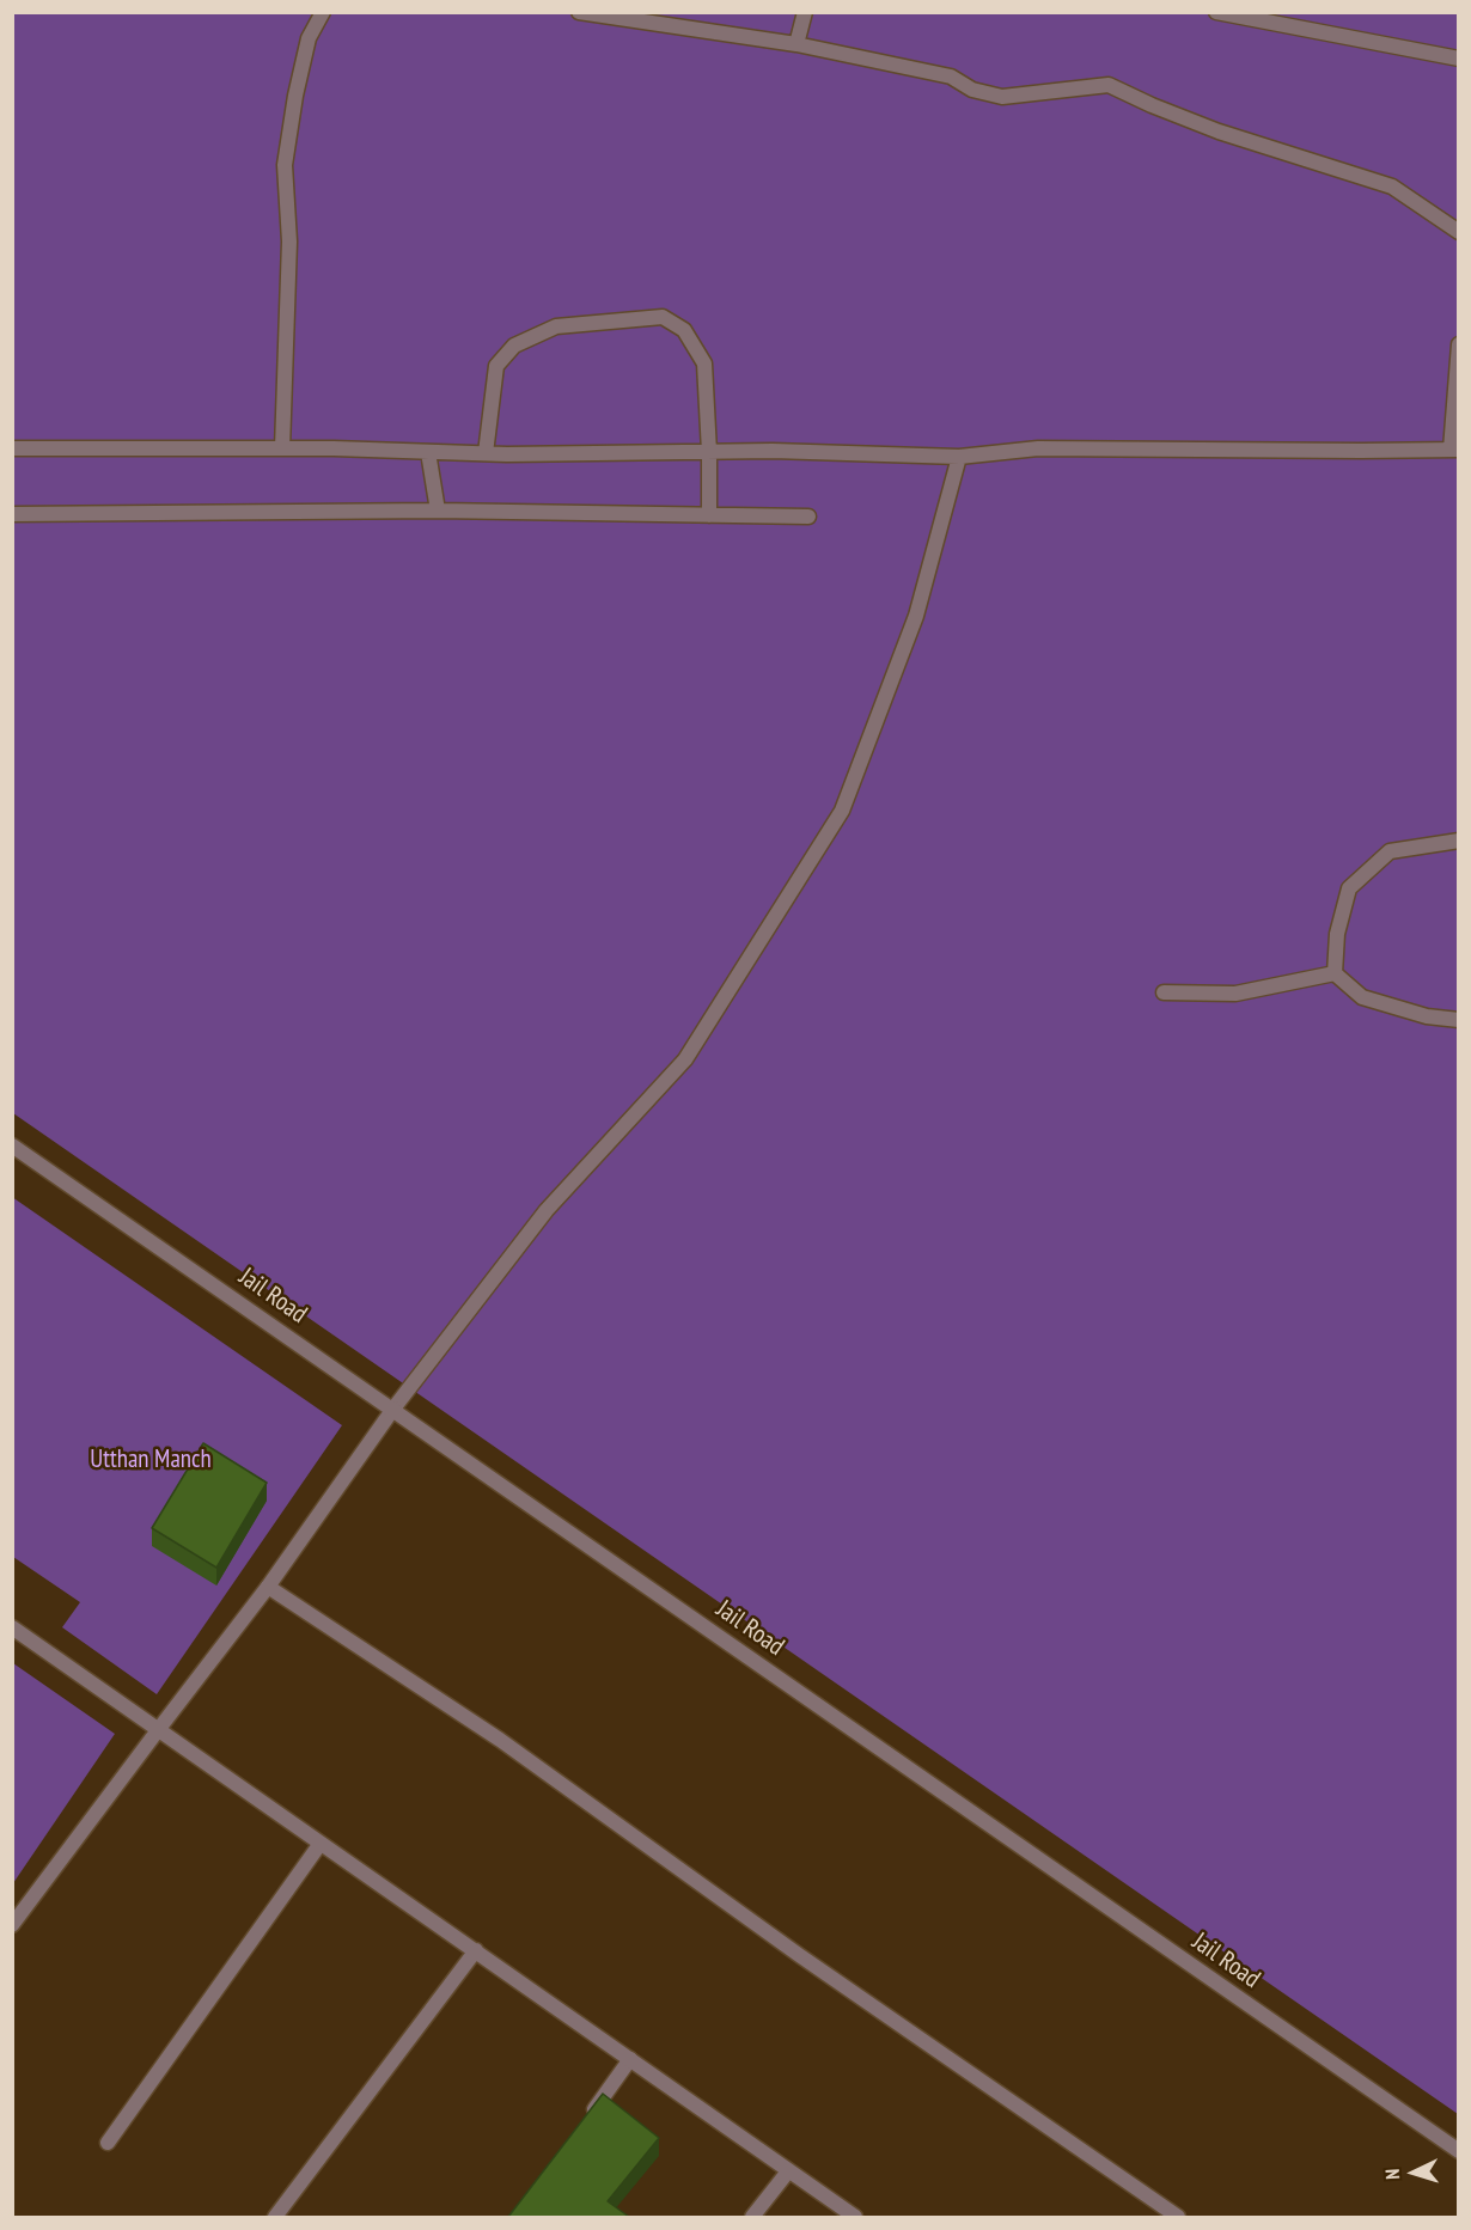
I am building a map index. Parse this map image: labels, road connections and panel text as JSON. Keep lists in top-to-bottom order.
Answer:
{
  "streets": {
    "street": ["Jail Road"]
  },
  "parks": ["Utthan Manch"],
  "north": "left"
}
